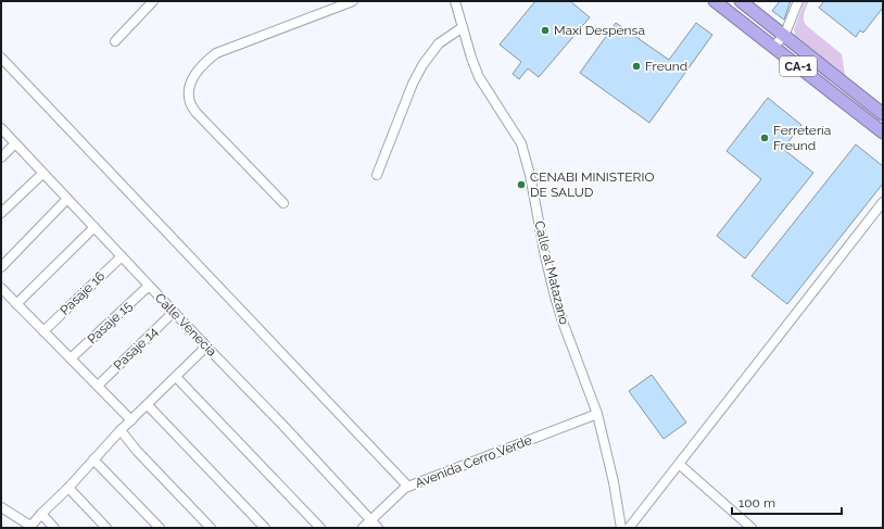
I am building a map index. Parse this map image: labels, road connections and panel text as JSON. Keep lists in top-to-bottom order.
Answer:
{
  "streets": {
    "highway": ["CA-1"],
    "street": [
      "Calle al Matazano",
      "Pasaje 16",
      "Pasaje 15",
      "Calle Venecia",
      "Pasaje 14",
      "Avenida Cerro Verde"
    ]
  },
  "crossings": [
    ["Calle al Matazano", "Avenida Cerro Verde"],
    ["Pasaje 16", "Calle Venecia"],
    ["Pasaje 15", "Calle Venecia"],
    ["Calle Venecia", "Pasaje 14"],
    ["Calle Venecia", "Avenida Cerro Verde"]
  ],
  "places": [
    "Maxi Despensa",
    "Freund",
    "Ferretería Freund",
    "CENABI MINISTERIO DE SALUD"
  ],
  "scale_bar": "100 m"
}
